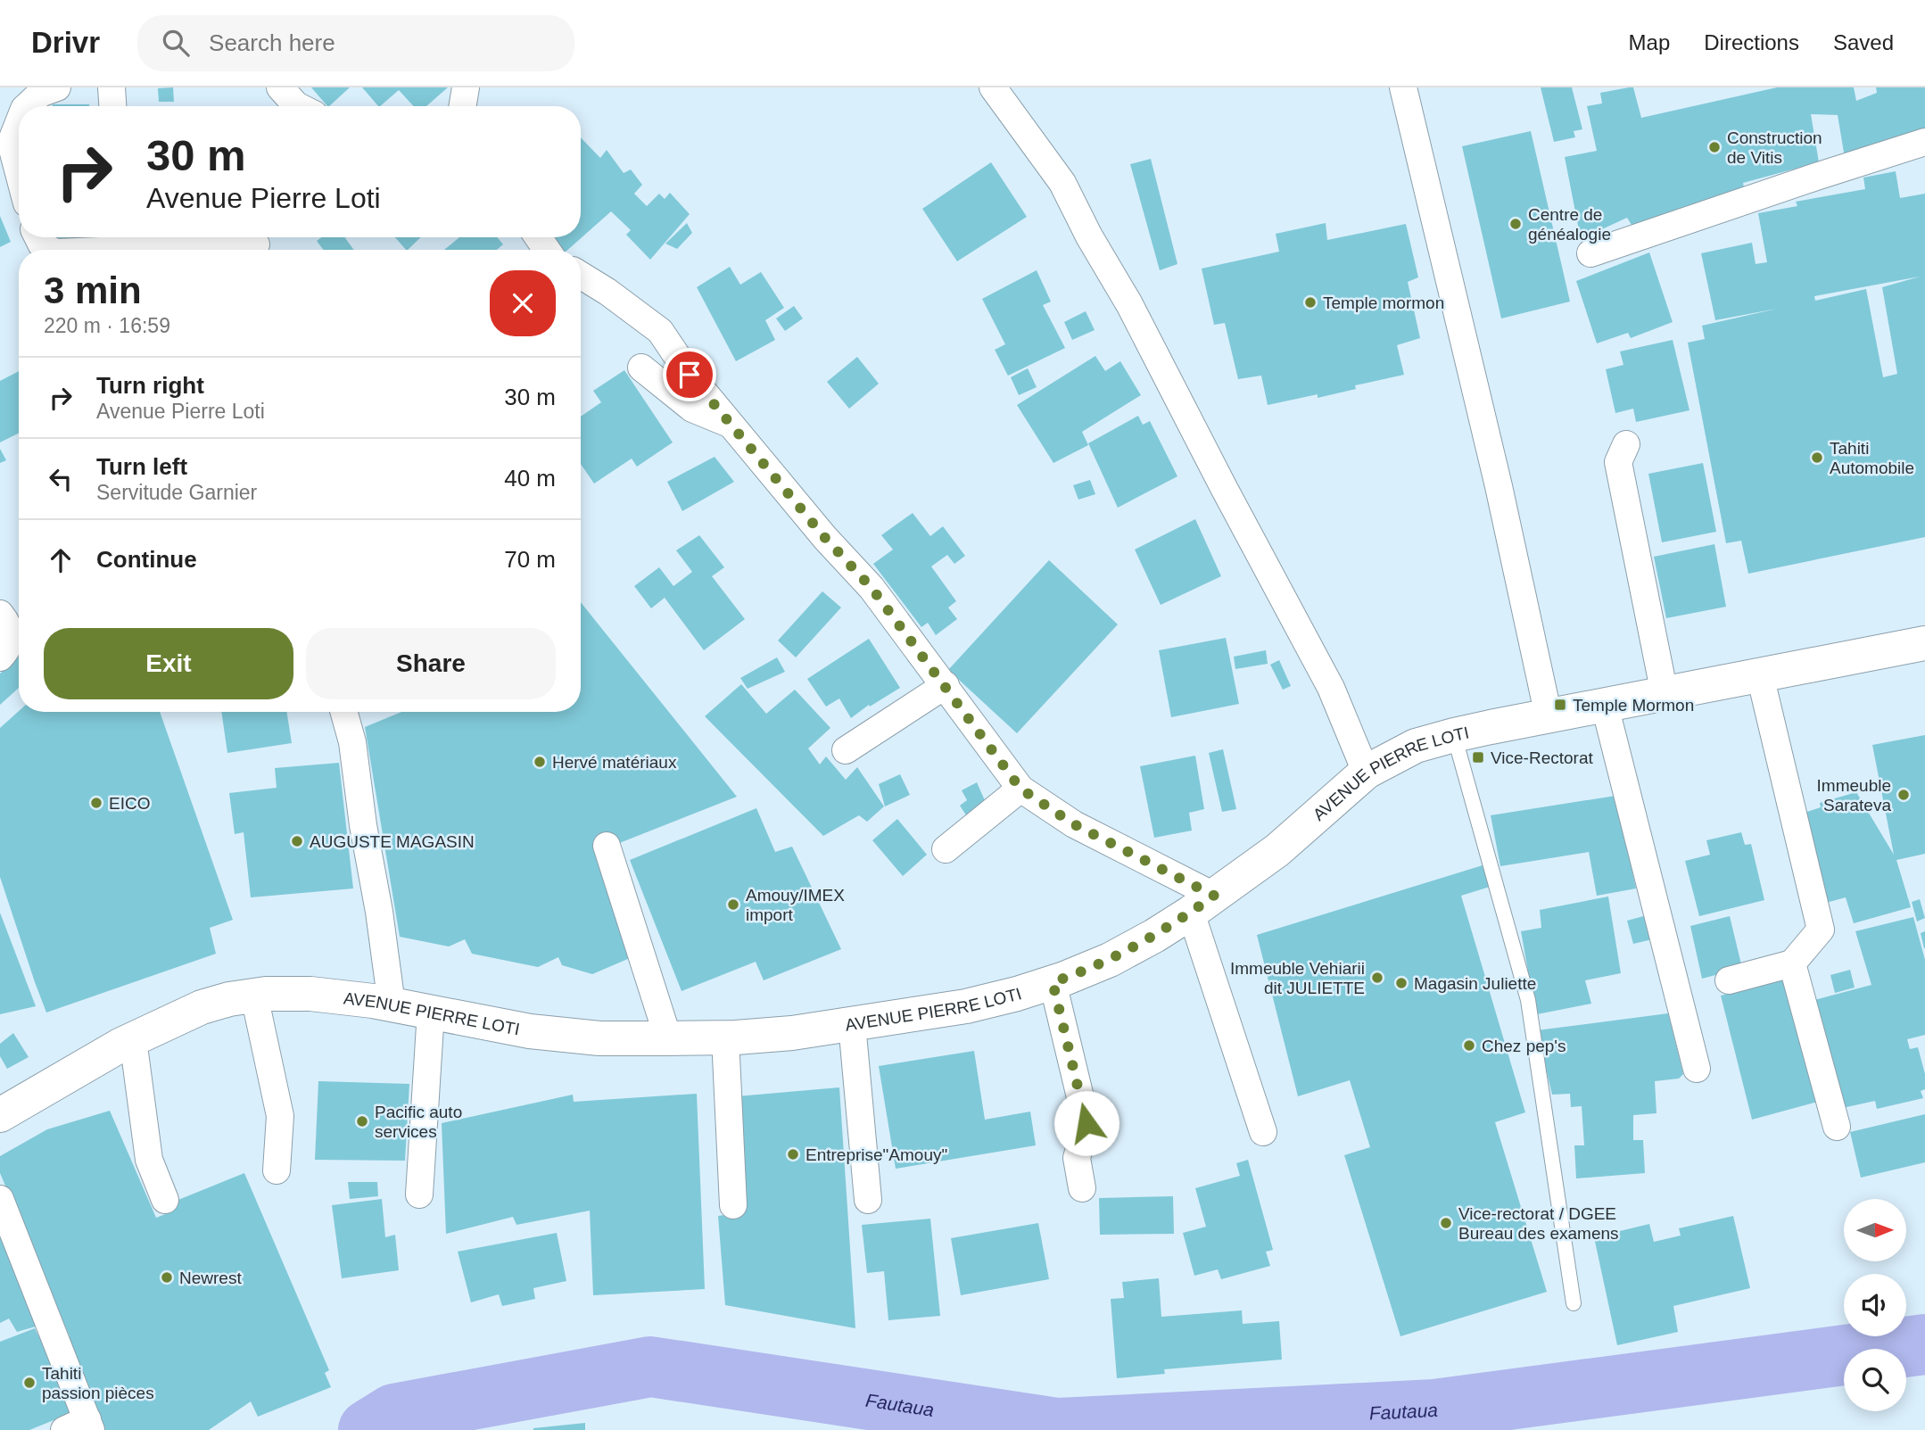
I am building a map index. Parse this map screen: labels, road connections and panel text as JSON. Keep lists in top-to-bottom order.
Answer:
{
  "streets": {
    "main road": ["AVENUE PIERRE LOTI"]
  },
  "water": ["Fautaua"],
  "places": {
    "other": [
      "Construction de Vitis",
      "Centre de généalogie",
      "Temple mormon",
      "Tahiti Automobile",
      "Hervé matériaux",
      "Immeuble Sarateva",
      "EICO",
      "AUGUSTE MAGASIN",
      "Amouy/IMEX import",
      "Immeuble Vehiarii dit JULIETTE",
      "Magasin Juliette",
      "Chez pep's",
      "Pacific auto services",
      "Entreprise\"Amouy\"",
      "Vice-rectorat / DGEE Bureau des examens",
      "Newrest",
      "Tahiti passion pièces"
    ],
    "transit": ["Temple Mormon", "Vice-Rectorat"]
  },
  "north": "right",
  "page": {
    "header": "Drivr",
    "search": "Search here",
    "nav": ["Map", "Directions", "Saved"],
    "turn": ["30 m", "Avenue Pierre Loti"],
    "heading": ["3 min", "220 m · 16:59"],
    "list": [
      {
        "name": "Turn right",
        "note": "Avenue Pierre Loti",
        "value": "30 m"
      },
      {
        "name": "Turn left",
        "note": "Servitude Garnier",
        "value": "40 m"
      },
      {
        "name": "Continue",
        "value": "70 m"
      }
    ],
    "buttons": ["Exit", "Share"]
  }
}
